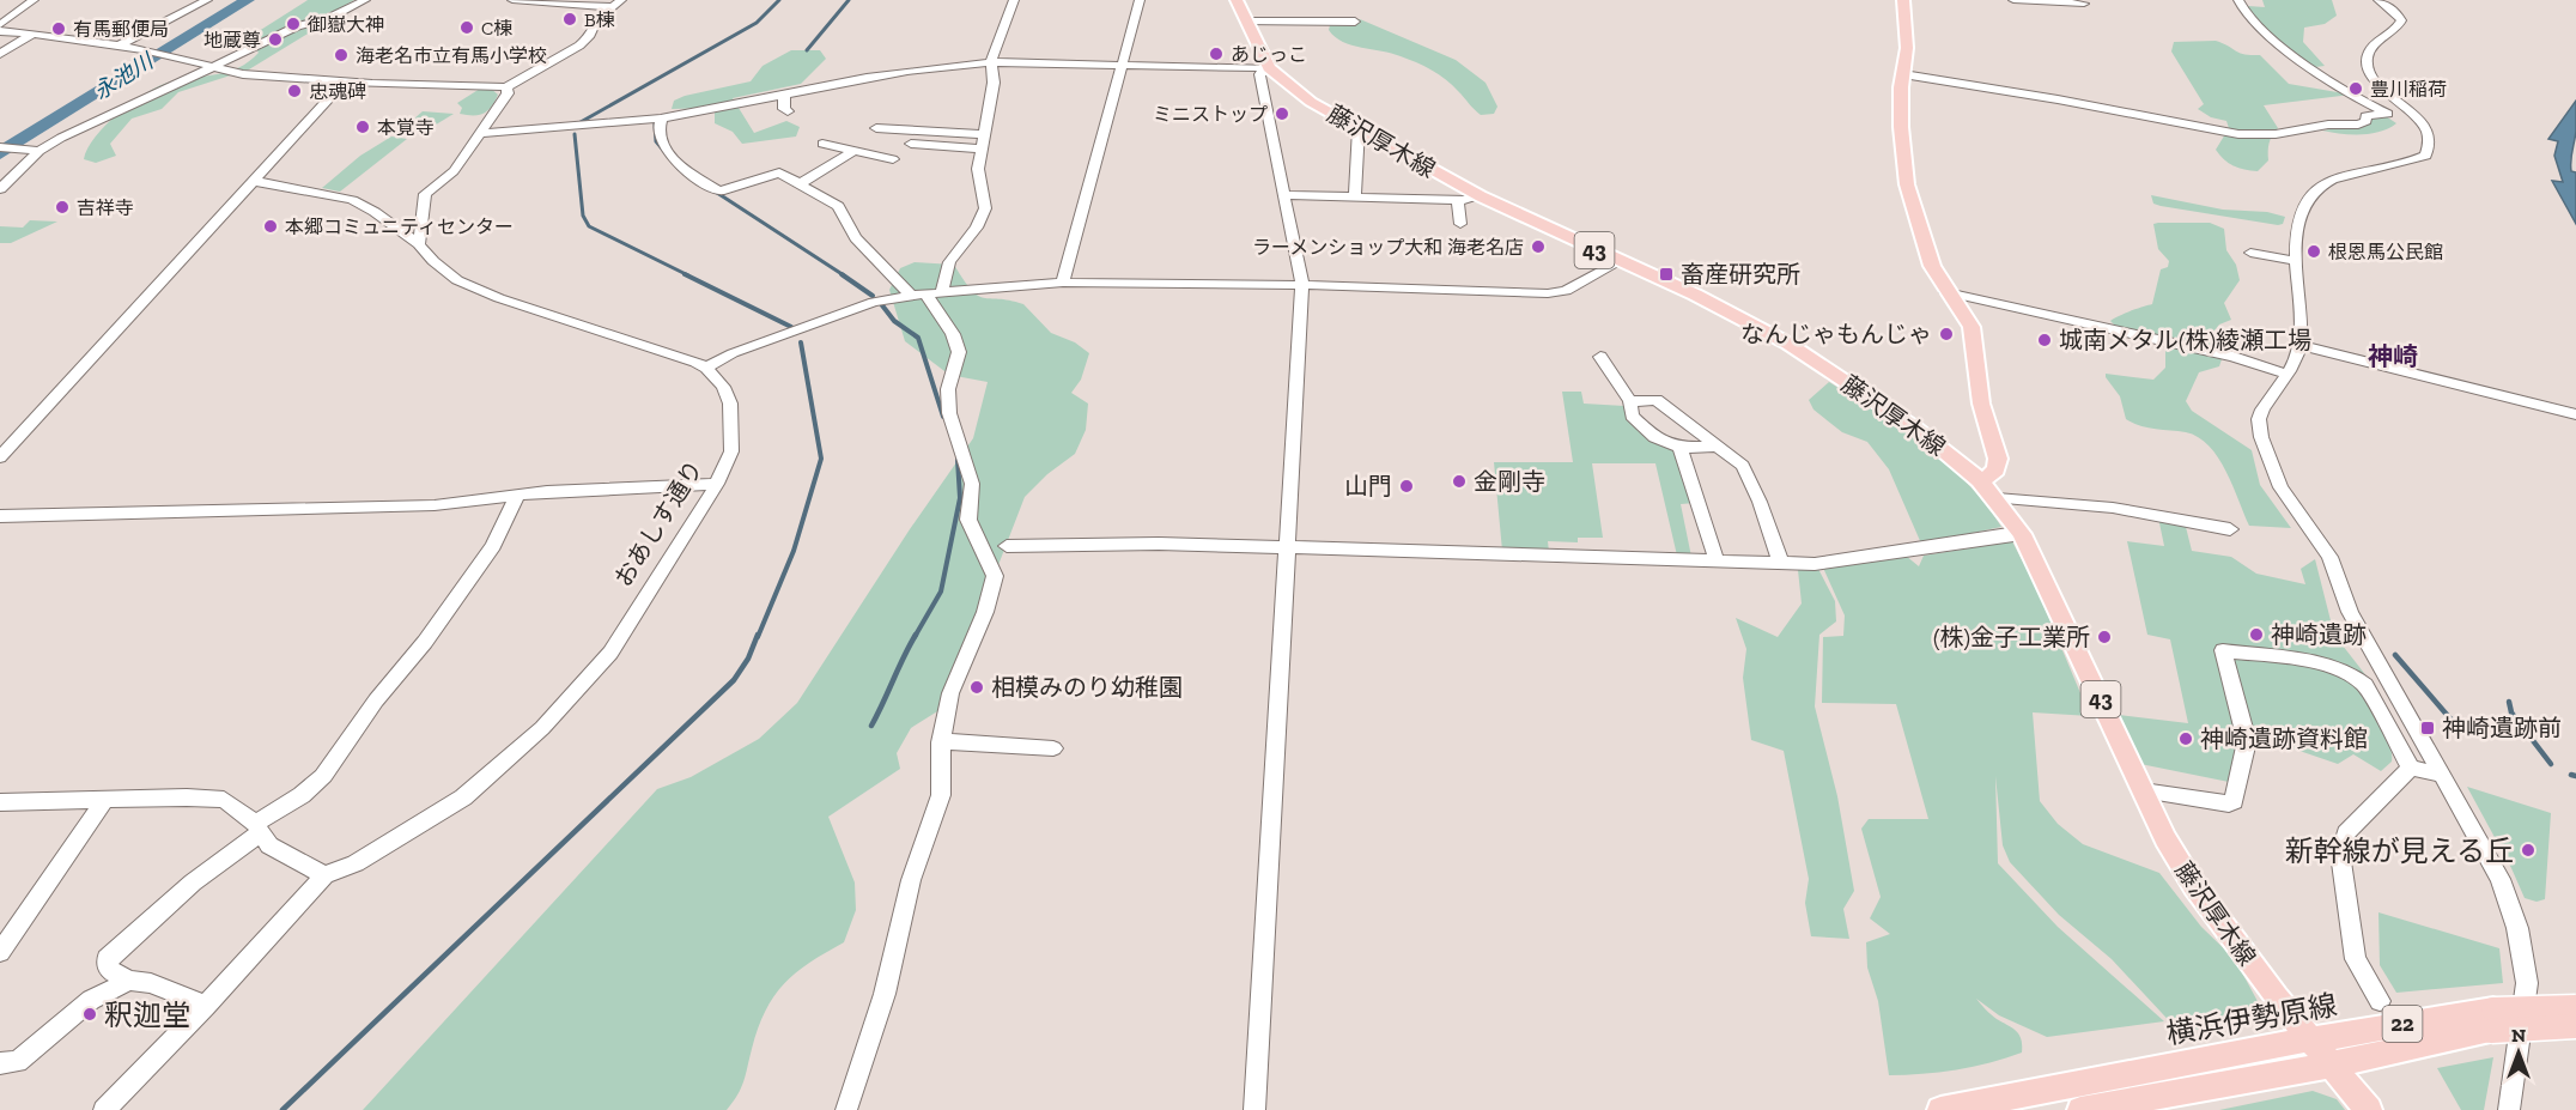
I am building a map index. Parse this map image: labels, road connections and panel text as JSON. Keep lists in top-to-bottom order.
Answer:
{
  "streets": {
    "main road": [
      "藤沢厚木線",
      "43",
      "横浜伊勢原線",
      "22"
    ],
    "street": ["おあしす通り"]
  },
  "crossings": [
    ["藤沢厚木線", "横浜伊勢原線"]
  ],
  "districts": ["神崎"],
  "water": ["永池川"],
  "places": {
    "other": [
      "B棟",
      "御嶽大神",
      "C棟",
      "有馬郵便局",
      "地蔵尊",
      "あじっこ",
      "海老名市立有馬小学校",
      "豊川稲荷",
      "忠魂碑",
      "ミニストップ",
      "本覚寺",
      "吉祥寺",
      "本郷コミュニティセンター",
      "ラーメンショップ大和 海老名店",
      "根恩馬公民館",
      "なんじゃもんじゃ",
      "城南メタル(株)綾瀬工場",
      "金剛寺",
      "山門",
      "神崎遺跡",
      "(株)金子工業所",
      "相模みのり幼稚園",
      "神崎遺跡資料館",
      "新幹線が見える丘",
      "釈迦堂"
    ],
    "transit": ["畜産研究所", "神崎遺跡前"]
  },
  "north": "top"
}
